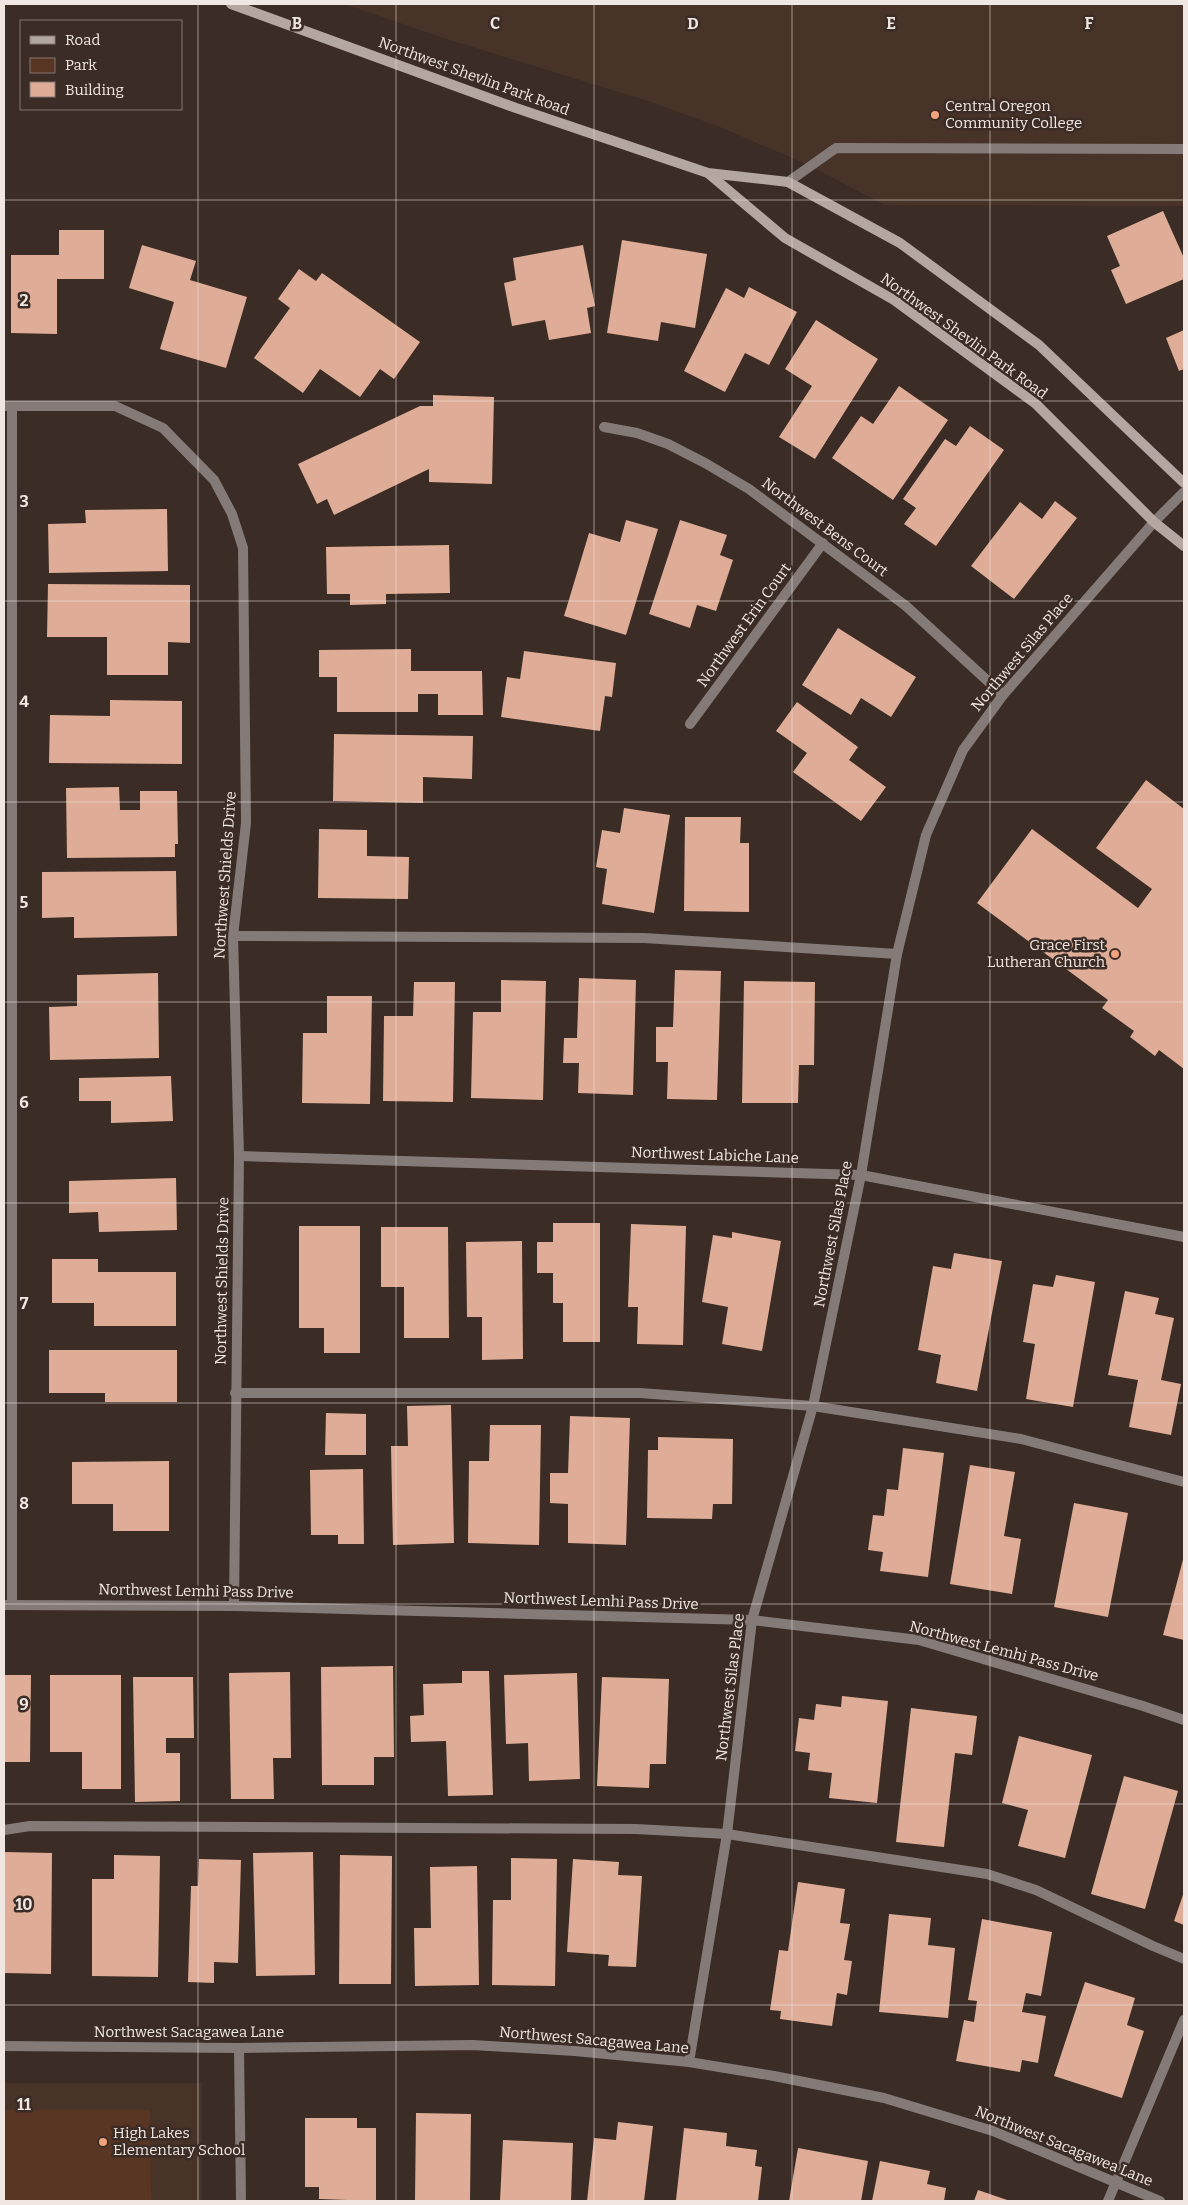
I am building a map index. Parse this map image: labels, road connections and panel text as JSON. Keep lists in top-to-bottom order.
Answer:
{
  "streets": {
    "main road": ["Northwest Shevlin Park Road"],
    "street": [
      "Northwest Bens Court",
      "Northwest Erin Court",
      "Northwest Silas Place",
      "Northwest Shields Drive",
      "Northwest Labiche Lane",
      "Northwest Lemhi Pass Drive",
      "Northwest Sacagawea Lane"
    ]
  },
  "crossings": [
    ["Northwest Shevlin Park Road", "Northwest Silas Place"],
    ["Northwest Bens Court", "Northwest Erin Court"],
    ["Northwest Bens Court", "Northwest Silas Place"],
    ["Northwest Silas Place", "Northwest Labiche Lane"],
    ["Northwest Silas Place", "Northwest Lemhi Pass Drive"],
    ["Northwest Silas Place", "Northwest Sacagawea Lane"],
    ["Northwest Shields Drive", "Northwest Labiche Lane"],
    ["Northwest Shields Drive", "Northwest Lemhi Pass Drive"]
  ],
  "places": ["Central Oregon Community College", "Grace First Lutheran Church", "High Lakes Elementary School"],
  "legend": ["Road", "Park", "Building"],
  "grid": {
    "columns": [
      "B",
      "C",
      "D",
      "E",
      "F"
    ],
    "rows": [
      "2",
      "3",
      "4",
      "5",
      "6",
      "7",
      "8",
      "9",
      "10",
      "11"
    ]
  }
}
